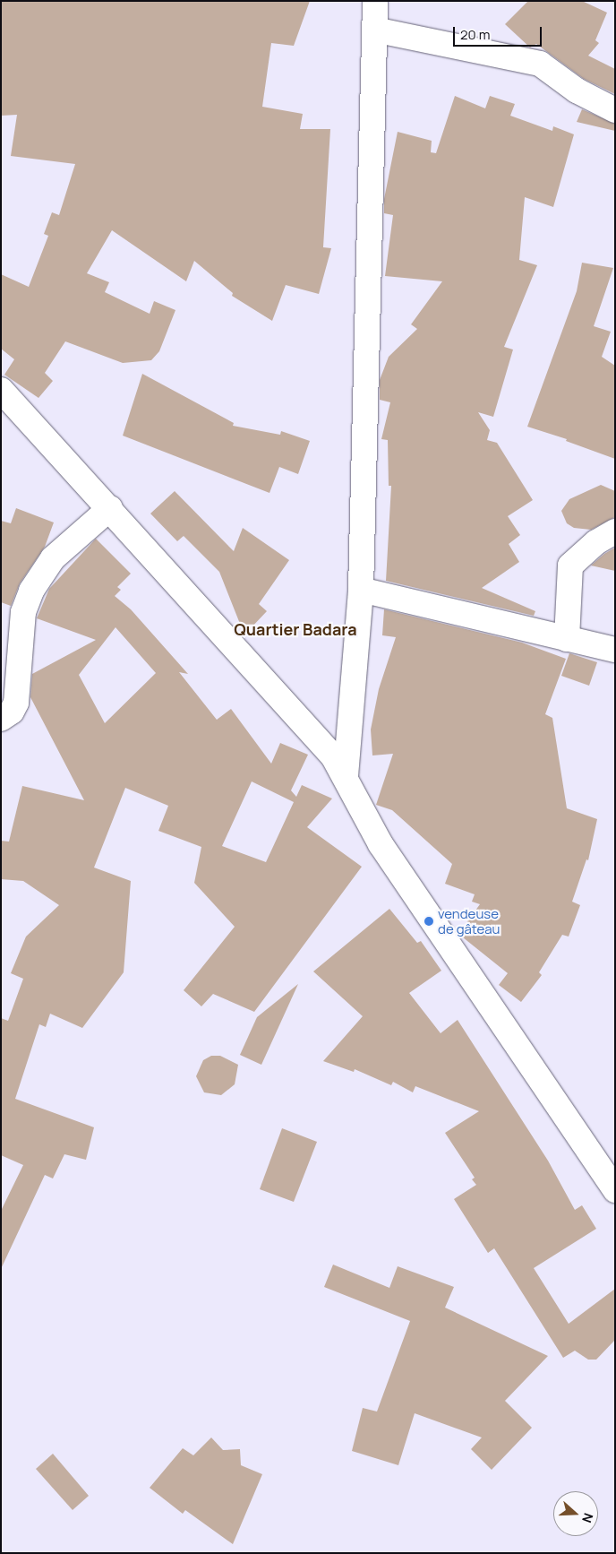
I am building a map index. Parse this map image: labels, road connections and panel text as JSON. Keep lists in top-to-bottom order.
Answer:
{
  "districts": ["Quartier Badara"],
  "places": ["vendeuse de gâteau"],
  "scale_bar": "20 m",
  "north": "right"
}
